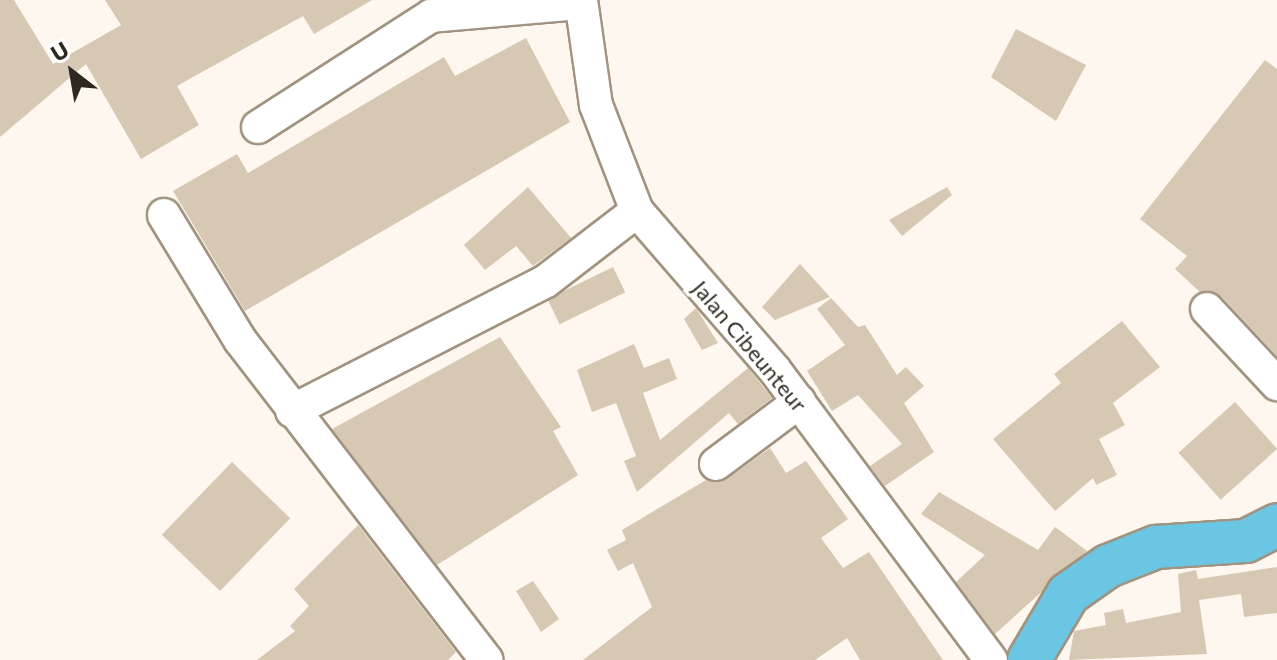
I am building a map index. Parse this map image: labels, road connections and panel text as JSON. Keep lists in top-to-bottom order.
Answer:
{
  "streets": {
    "street": ["Jalan Cibeunteur"]
  },
  "north": "top left"
}
